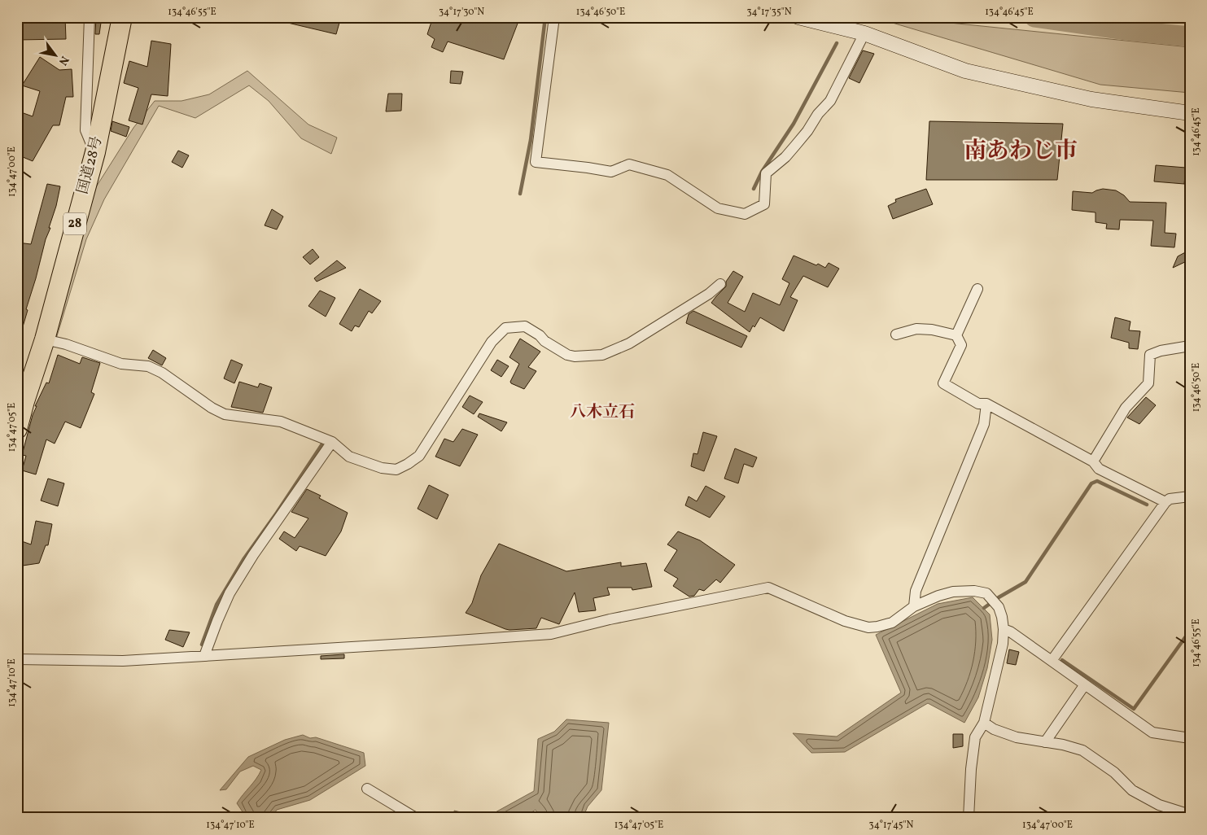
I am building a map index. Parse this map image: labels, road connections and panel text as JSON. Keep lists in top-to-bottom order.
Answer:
{
  "streets": {
    "highway": ["国道28号", "28"]
  },
  "districts": ["南あわじ市", "八木立石"],
  "north": "bottom right",
  "coordinates": [
    "134°46'55\"E",
    "34°17'30\"N",
    "134°46'50\"E",
    "34°17'35\"N",
    "134°46'45\"E",
    "134°47'00\"E",
    "134°47'05\"E",
    "134°47'10\"E",
    "34°17'45\"N"
  ]
}
